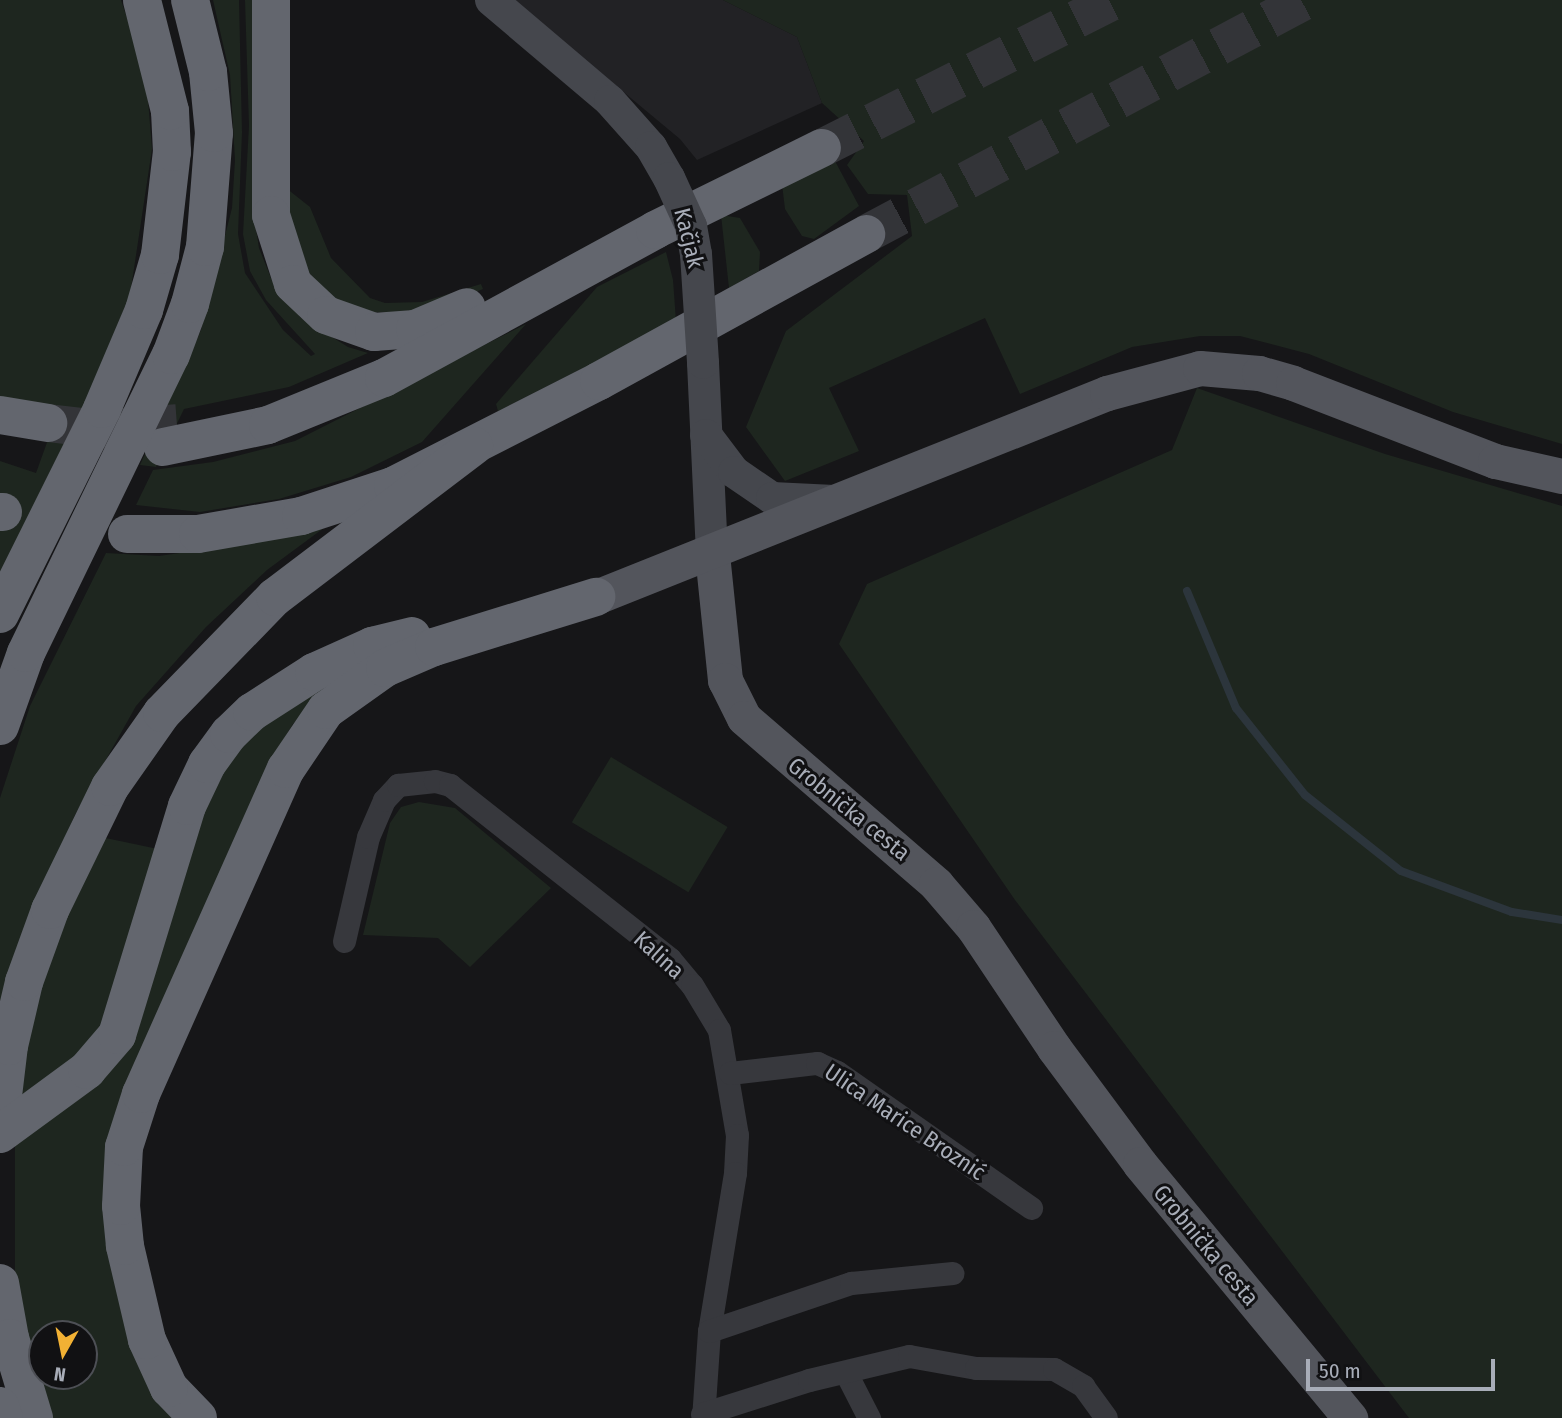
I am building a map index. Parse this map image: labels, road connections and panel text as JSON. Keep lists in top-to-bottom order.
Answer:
{
  "streets": {
    "main road": ["Kačjak", "Grobnička cesta"],
    "street": ["Kalina", "Ulica Marice Broznić"]
  },
  "crossings": [
    ["Kačjak", "Grobnička cesta"],
    ["Kalina", "Ulica Marice Broznić"]
  ],
  "scale_bar": "50 m",
  "north": "bottom"
}
